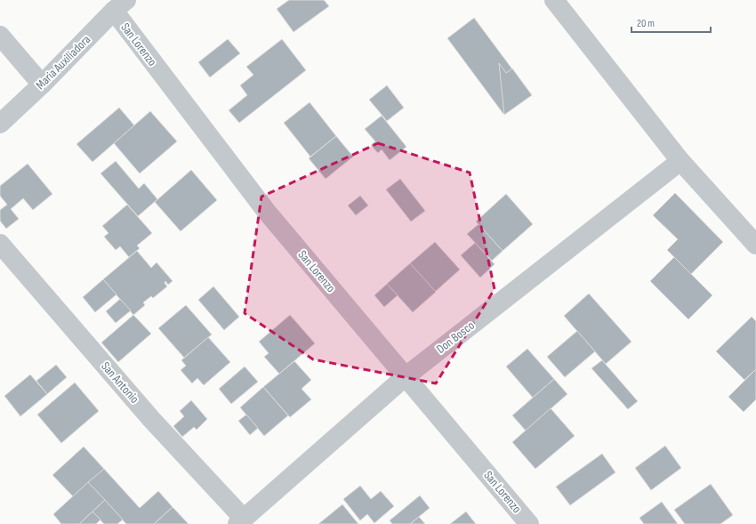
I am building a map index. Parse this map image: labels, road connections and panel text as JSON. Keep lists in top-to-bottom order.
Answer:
{
  "streets": {
    "street": [
      "San Lorenzo",
      "Maria Auxiliadora",
      "Don Bosco",
      "San Antonio"
    ]
  },
  "crossings": [
    ["San Lorenzo", "Maria Auxiliadora"],
    ["San Lorenzo", "Don Bosco"],
    ["Don Bosco", "San Antonio"]
  ],
  "scale_bar": "20 m"
}
